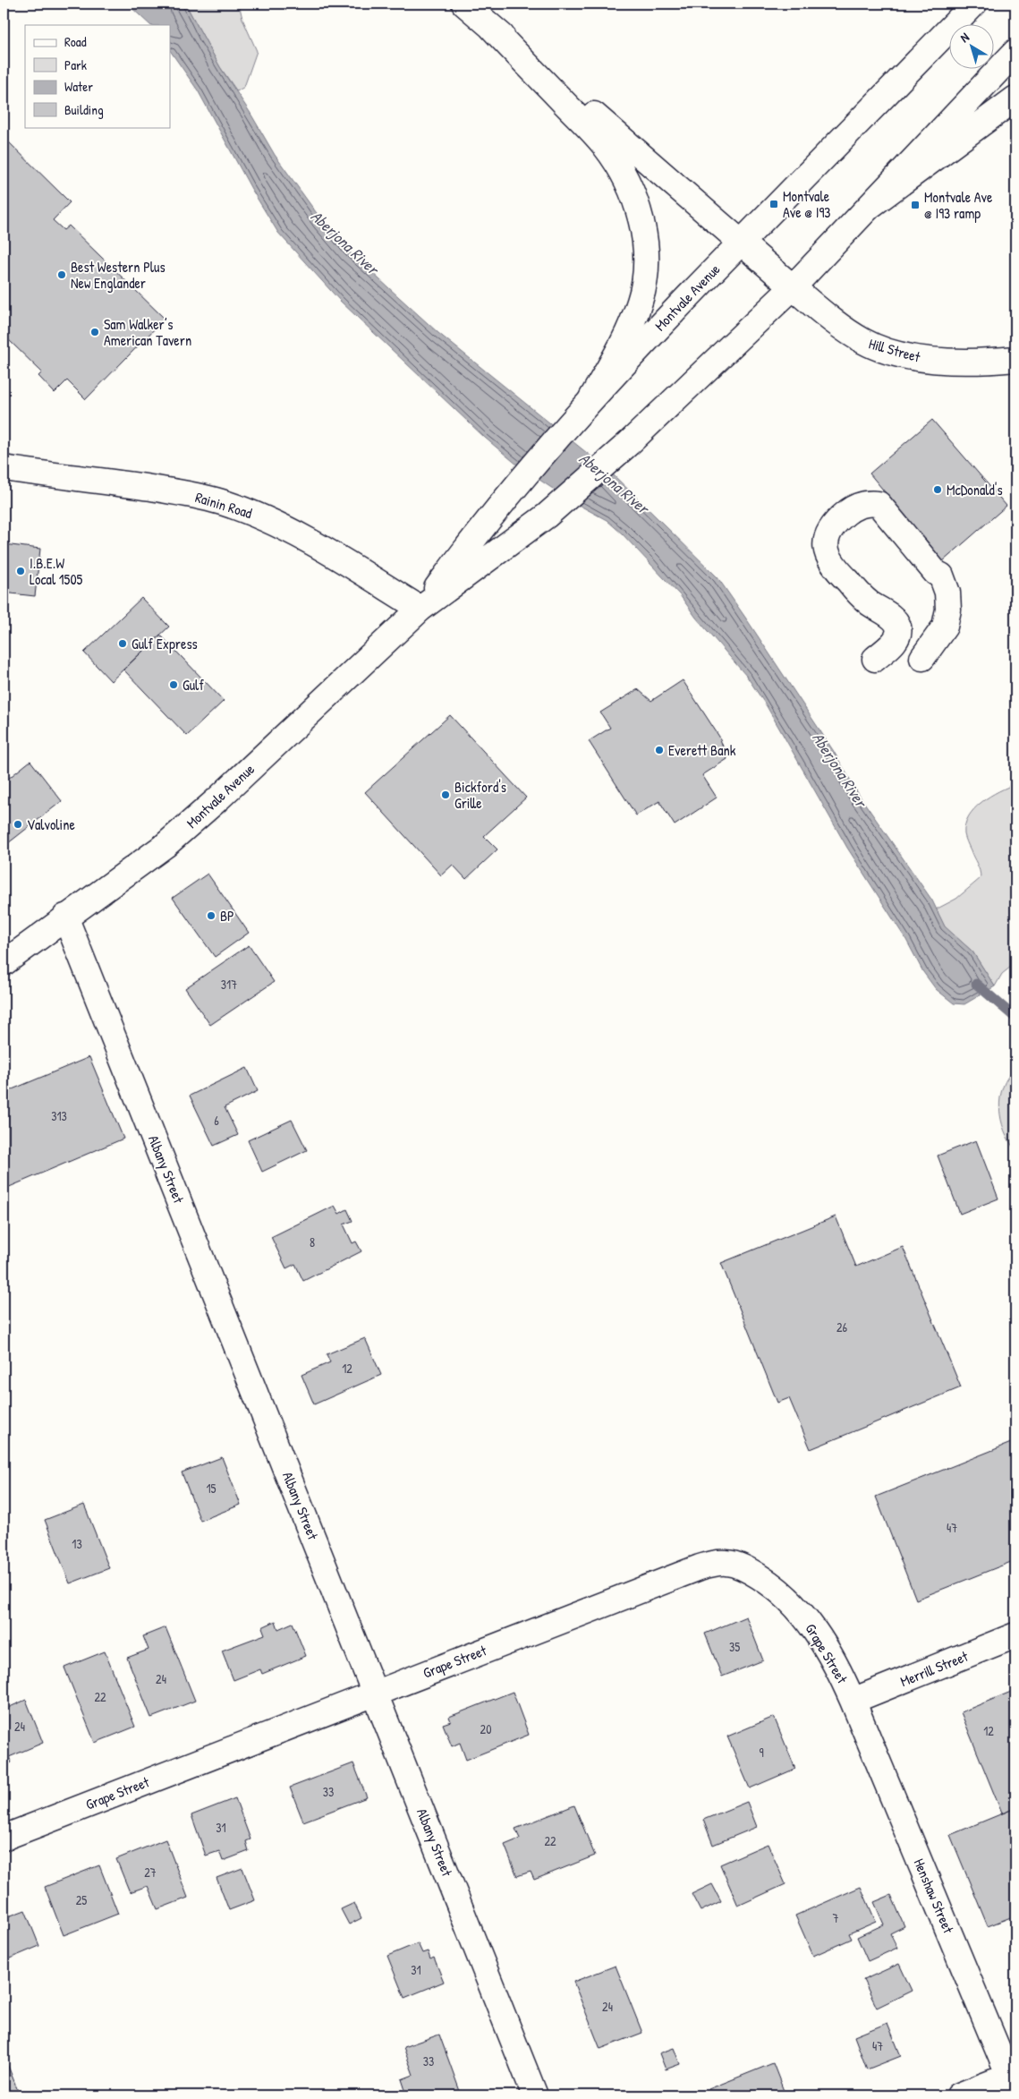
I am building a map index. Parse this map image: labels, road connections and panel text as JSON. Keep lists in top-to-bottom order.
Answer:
{
  "streets": {
    "main road": [
      "Montvale Avenue",
      "Hill Street",
      "Rainin Road",
      "Albany Street",
      "Grape Street",
      "Merrill Street",
      "Henshaw Street"
    ]
  },
  "crossings": [
    ["Montvale Avenue", "Hill Street"],
    ["Montvale Avenue", "Rainin Road"],
    ["Montvale Avenue", "Albany Street"],
    ["Albany Street", "Grape Street"],
    ["Grape Street", "Merrill Street"],
    ["Grape Street", "Henshaw Street"],
    ["Merrill Street", "Henshaw Street"]
  ],
  "water": ["Aberjona River"],
  "places": {
    "transit": ["Montvale Ave @ I93", "Montvale Ave @ I93 ramp"],
    "other": [
      "Best Western Plus New Englander",
      "Sam Walker’s American Tavern",
      "McDonald's",
      "I.B.E.W Local 1505",
      "Gulf Express",
      "Gulf",
      "Everett Bank",
      "Bickford's Grille",
      "Valvoline",
      "BP"
    ]
  },
  "house_numbers": [
    "317",
    "313",
    "6",
    "8",
    "26",
    "12",
    "15",
    "47",
    "13",
    "35",
    "24",
    "22",
    "24",
    "20",
    "12",
    "9",
    "33",
    "31",
    "22",
    "27",
    "25",
    "7",
    "31",
    "24",
    "47",
    "33"
  ],
  "legend": [
    "Road",
    "Park",
    "Water",
    "Building"
  ],
  "north": "top left"
}
